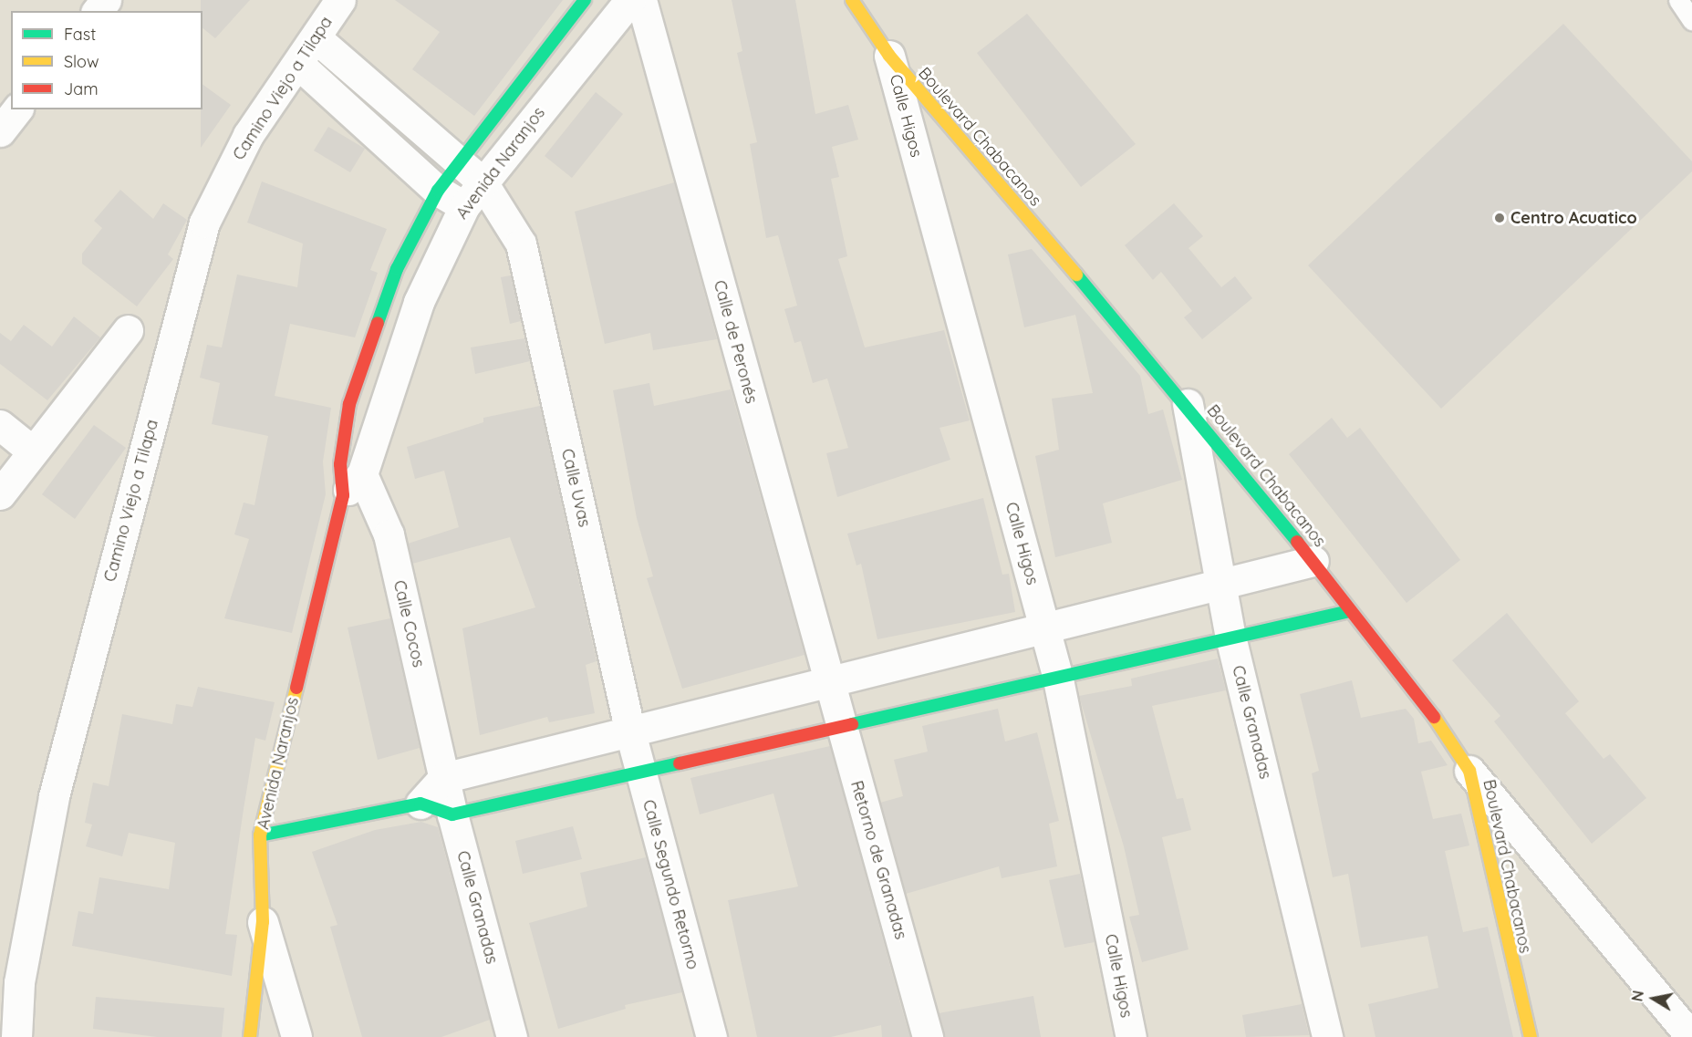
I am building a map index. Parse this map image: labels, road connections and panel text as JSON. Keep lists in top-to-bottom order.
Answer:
{
  "streets": {
    "street": [
      "Camino Viejo a Tilapa",
      "Calle Higos",
      "Boulevard Chabacanos",
      "Avenida Naranjos",
      "Calle de Peronés",
      "Calle Uvas",
      "Calle Cocos",
      "Calle Granadas",
      "Retorno de Granadas",
      "Calle Segundo Retorno"
    ]
  },
  "crossings": [
    ["Camino Viejo a Tilapa", "Calle Uvas"],
    ["Calle Higos", "Boulevard Chabacanos"],
    ["Boulevard Chabacanos", "Calle Granadas"],
    ["Avenida Naranjos", "Calle Uvas"],
    ["Avenida Naranjos", "Calle Cocos"],
    ["Calle de Peronés", "Retorno de Granadas"],
    ["Calle Uvas", "Calle Segundo Retorno"],
    ["Calle Cocos", "Calle Granadas"]
  ],
  "places": ["Centro Acuatico"],
  "legend": ["Fast", "Slow", "Jam"],
  "north": "left"
}
